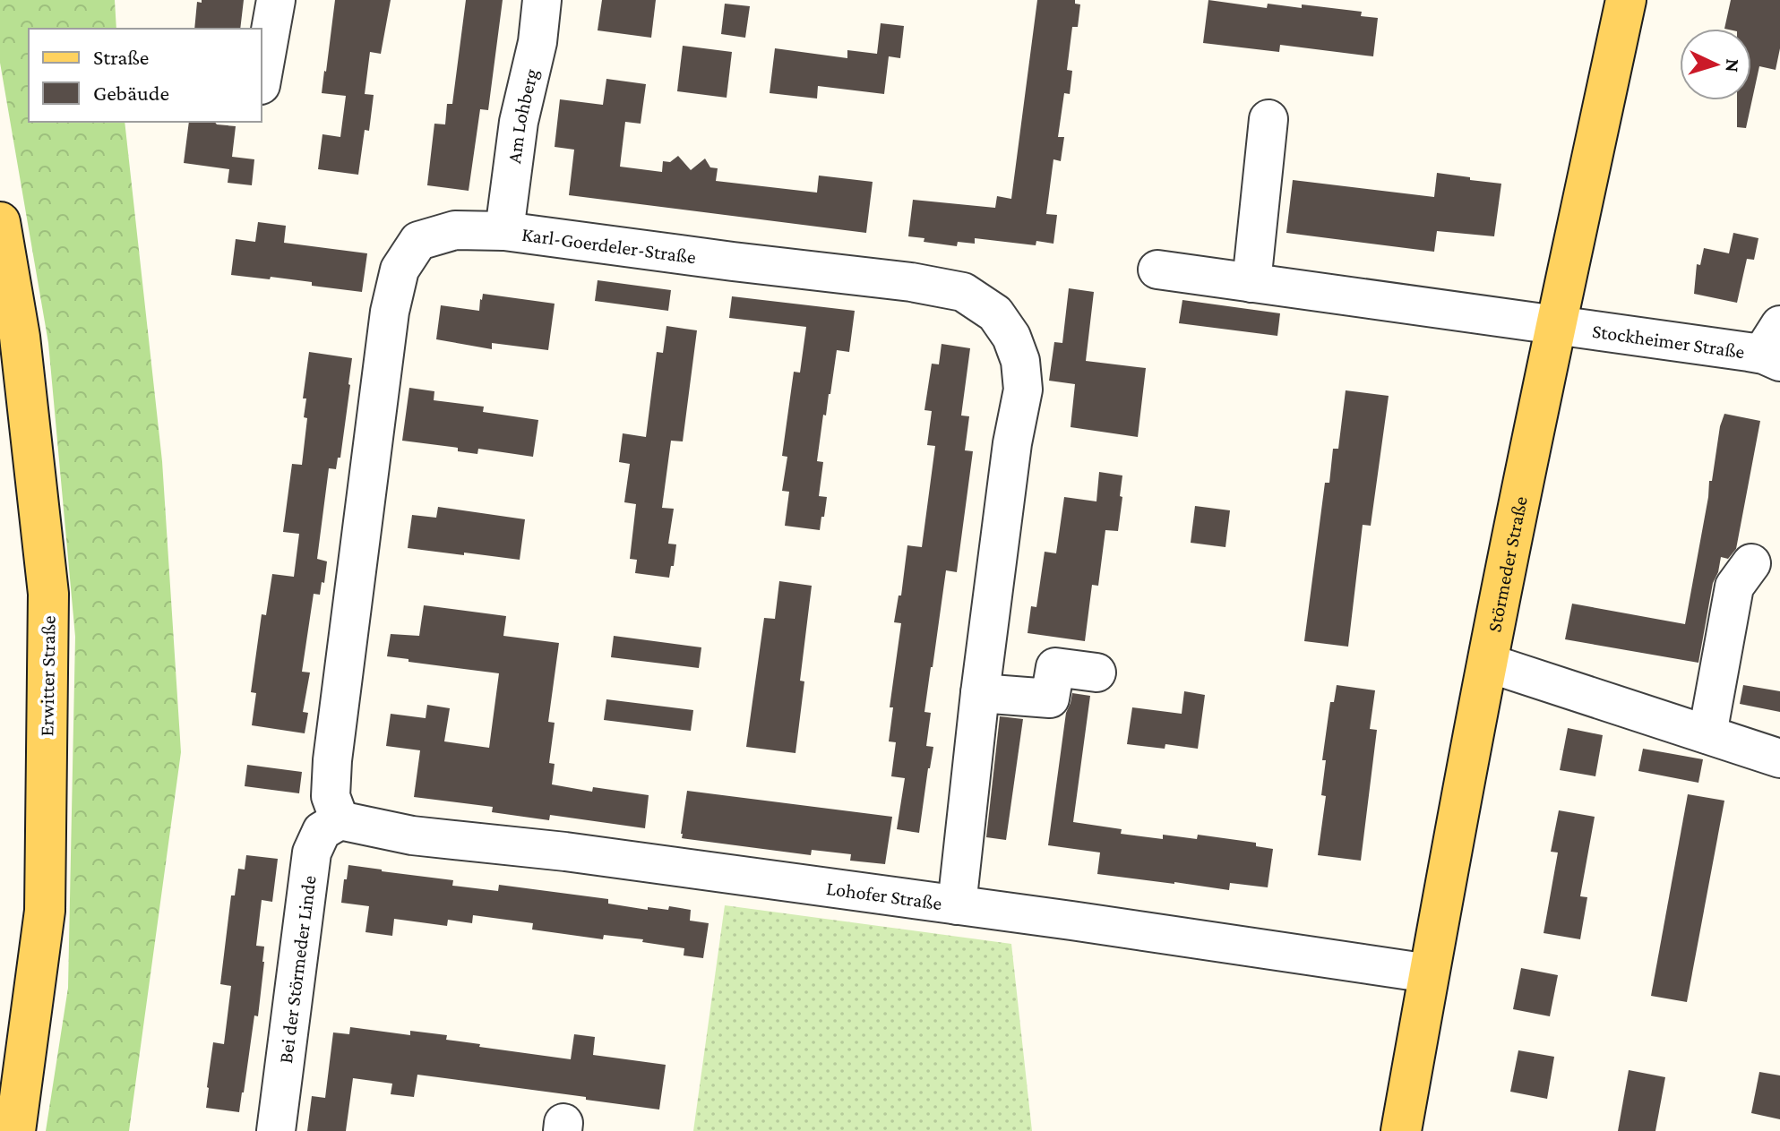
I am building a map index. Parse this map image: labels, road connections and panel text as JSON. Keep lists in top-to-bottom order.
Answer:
{
  "streets": {
    "main road": ["Störmeder Straße", "Erwitter Straße"],
    "street": [
      "Am Lohberg",
      "Karl-Goerdeler-Straße",
      "Stockheimer Straße",
      "Lohofer Straße",
      "Bei der Störmeder Linde"
    ]
  },
  "crossings": [
    ["Am Lohberg", "Karl-Goerdeler-Straße"],
    ["Karl-Goerdeler-Straße", "Lohofer Straße"],
    ["Karl-Goerdeler-Straße", "Bei der Störmeder Linde"],
    ["Stockheimer Straße", "Störmeder Straße"],
    ["Störmeder Straße", "Lohofer Straße"],
    ["Lohofer Straße", "Bei der Störmeder Linde"]
  ],
  "legend": ["Straße", "Gebäude"],
  "north": "right"
}
